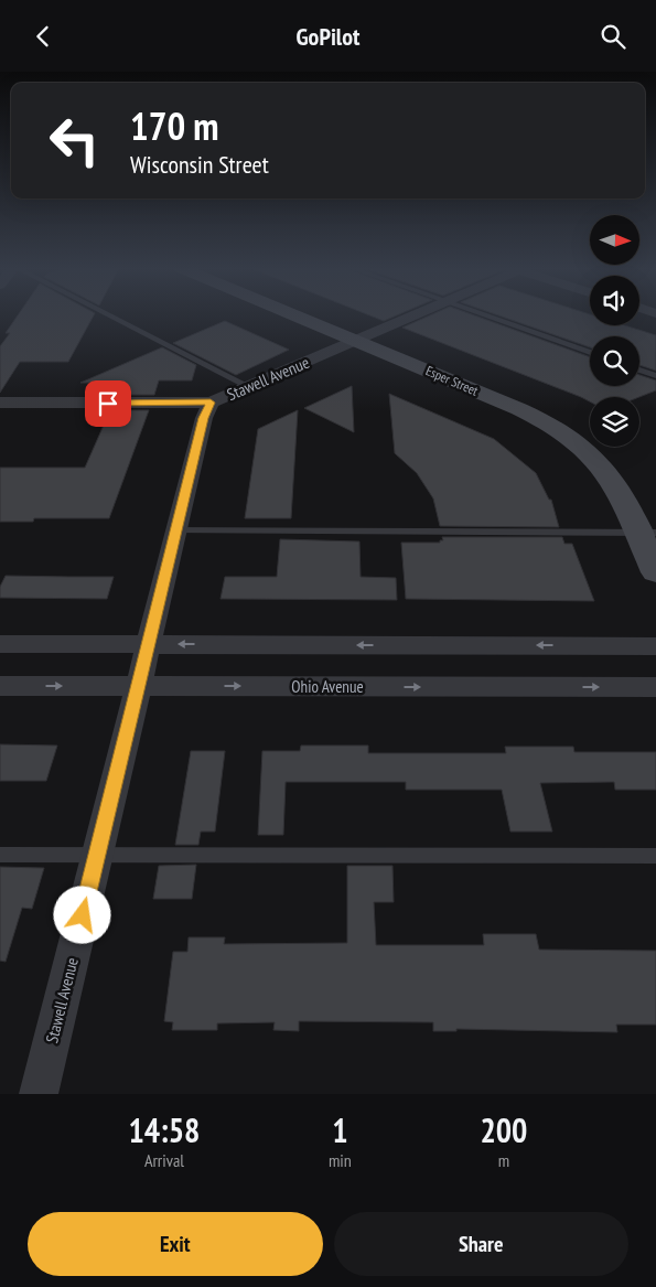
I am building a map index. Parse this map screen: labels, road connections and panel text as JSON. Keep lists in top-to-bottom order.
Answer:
{
  "streets": {
    "street": ["Stawell Avenue", "Esper Street", "Ohio Avenue"]
  },
  "crossings": [
    ["Stawell Avenue", "Esper Street"],
    ["Stawell Avenue", "Ohio Avenue"]
  ],
  "north": "right",
  "page": {
    "header": "GoPilot",
    "turn": ["170 m", "Wisconsin Street"],
    "eta": [
      "14:58",
      "Arrival",
      "1",
      "min",
      "200",
      "m"
    ],
    "buttons": ["Exit", "Share"]
  }
}
